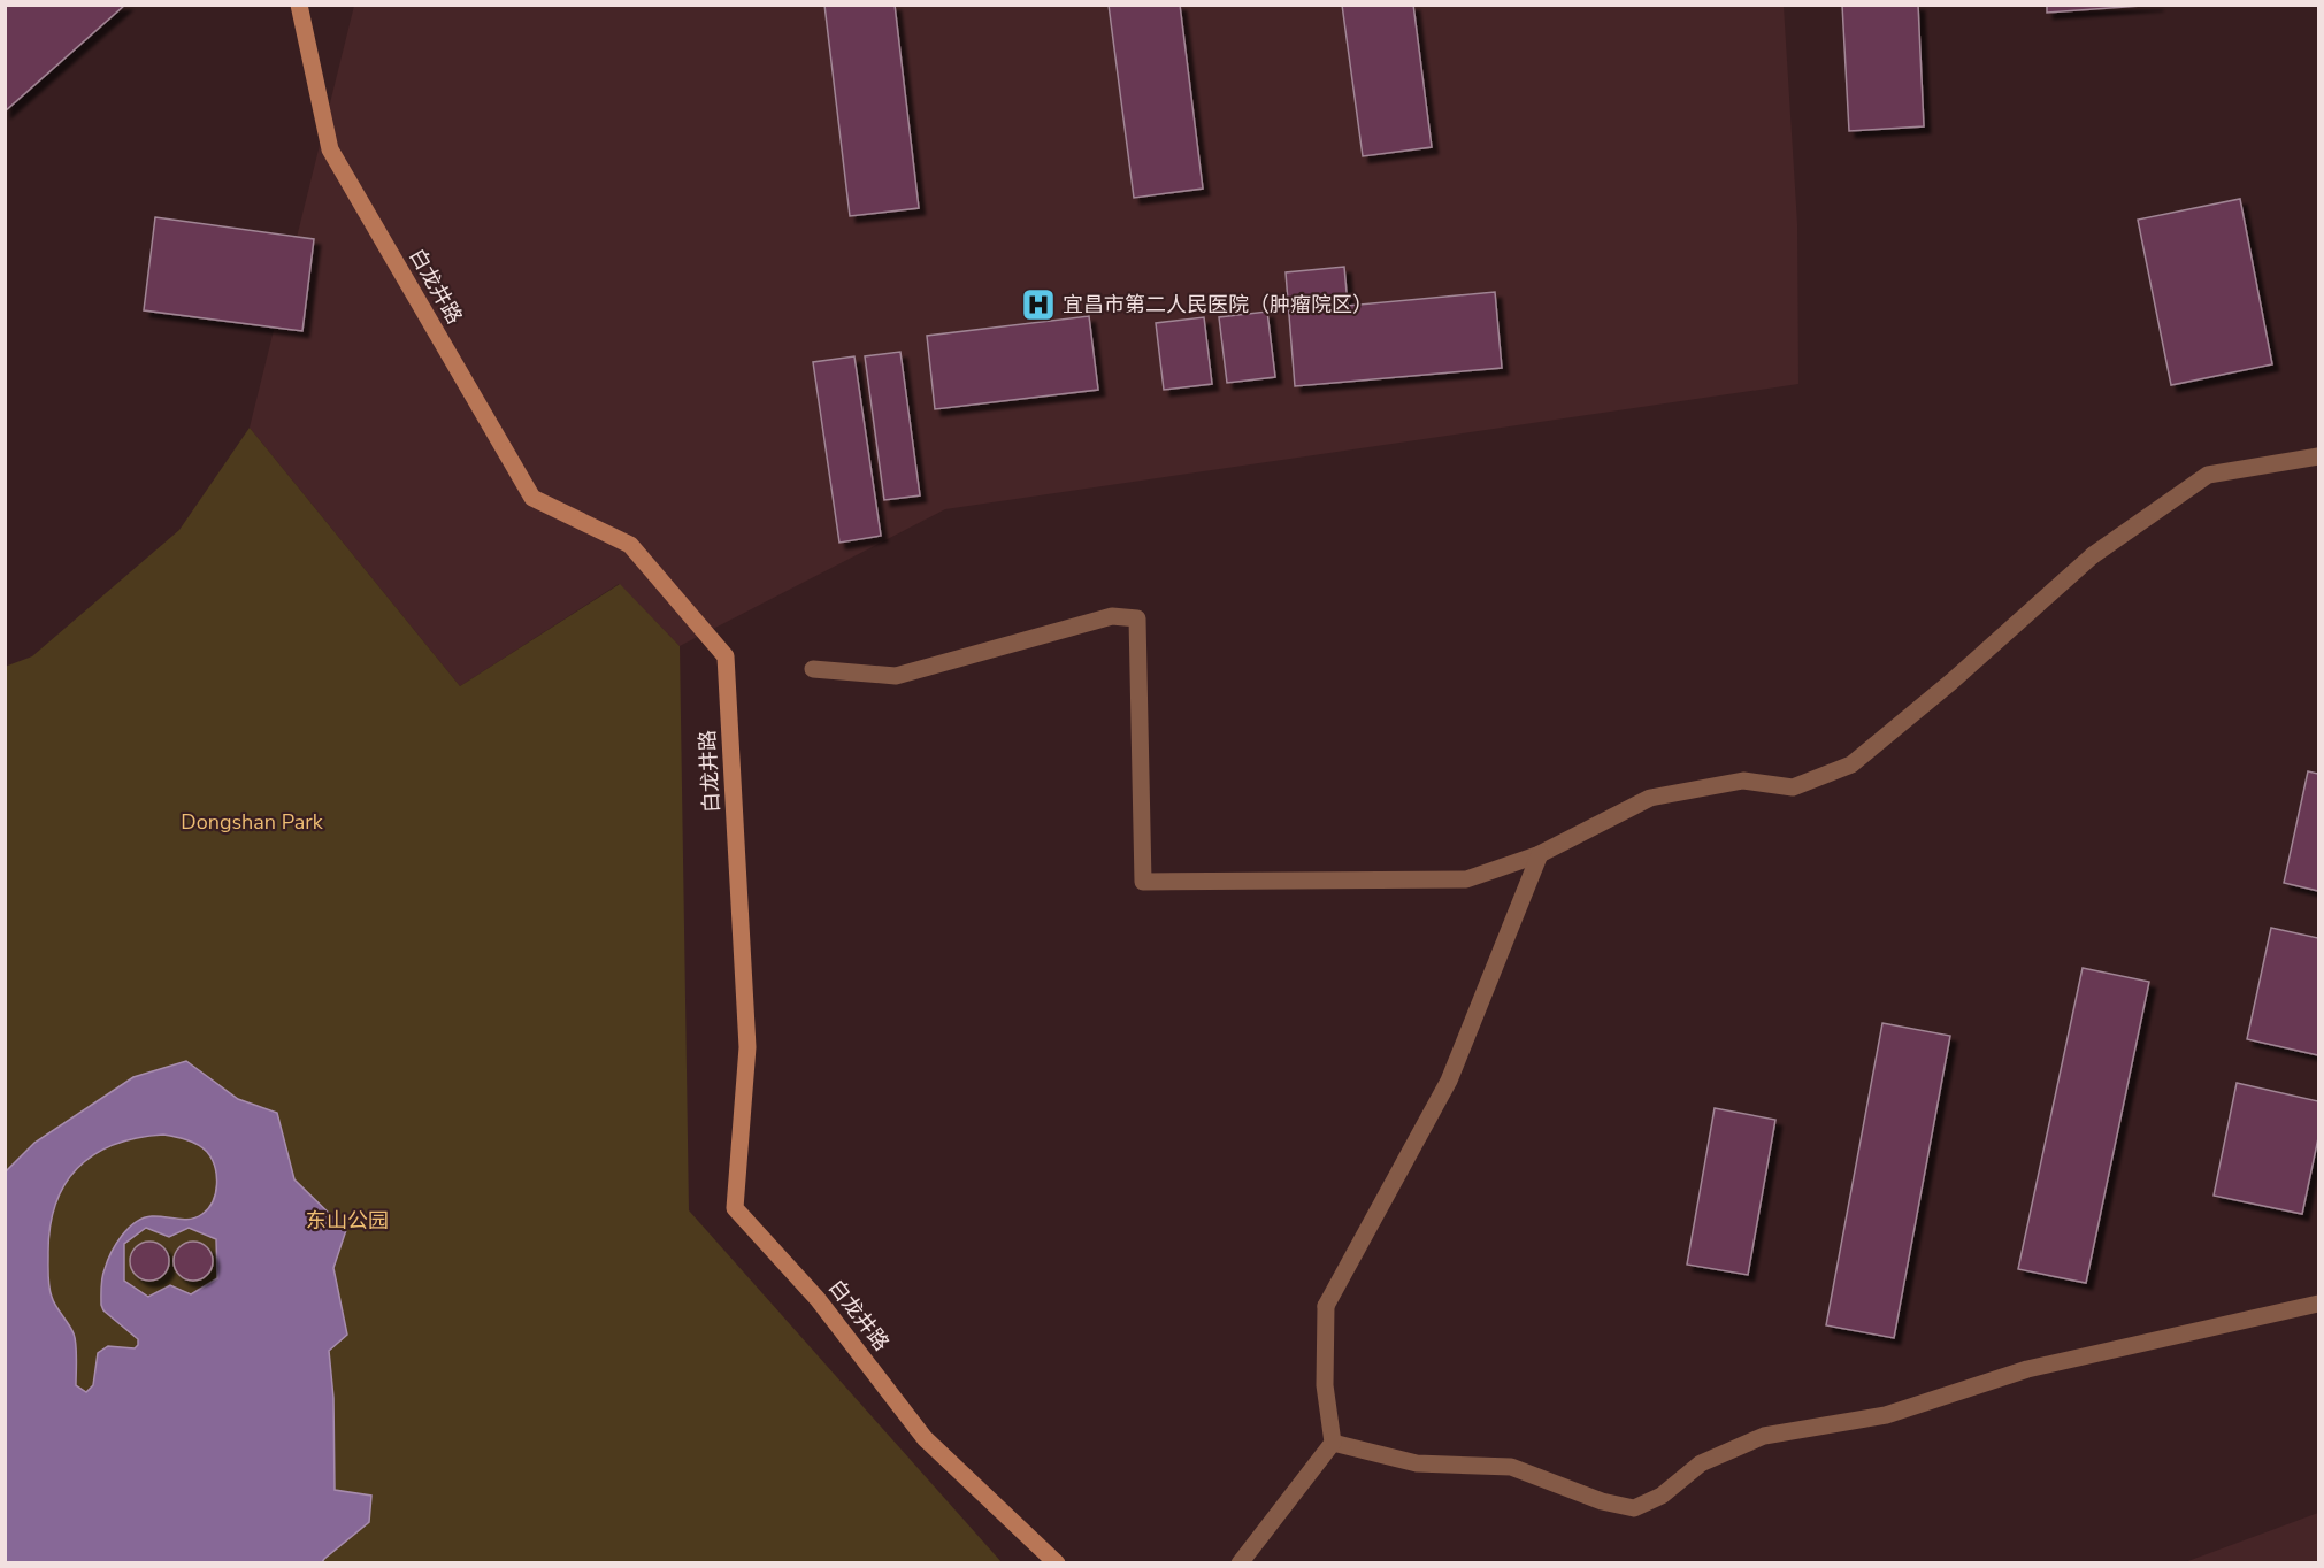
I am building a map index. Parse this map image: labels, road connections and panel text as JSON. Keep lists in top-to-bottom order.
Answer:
{
  "streets": {
    "street": ["白龙井路"]
  },
  "parks": ["Dongshan Park", "东山公园"],
  "places": {
    "hospital": ["宜昌市第二人民医院（肿瘤院区）"]
  }
}
